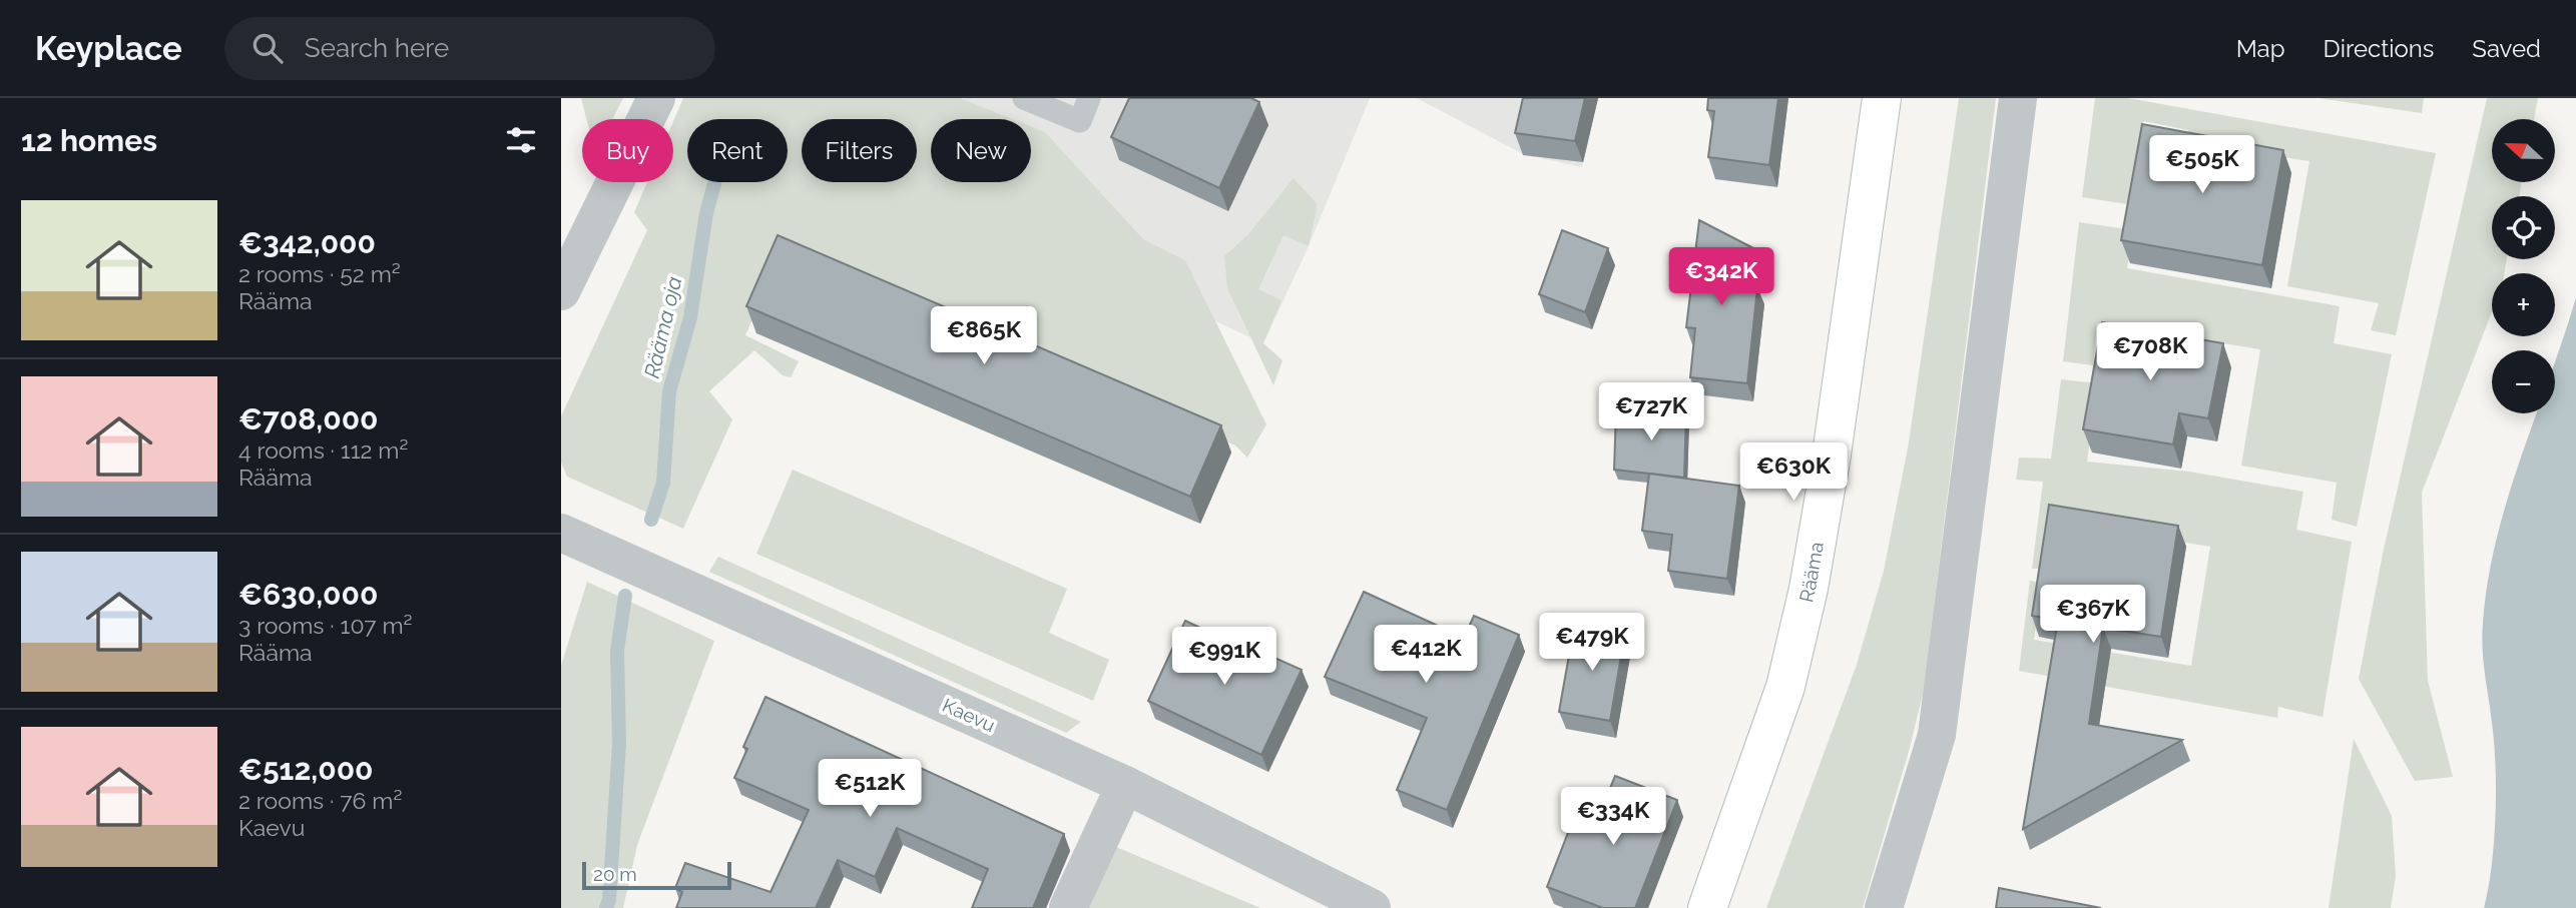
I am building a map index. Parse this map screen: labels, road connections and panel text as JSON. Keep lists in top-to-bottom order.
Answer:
{
  "streets": {
    "main road": ["Rääma"],
    "street": ["Kaevu"]
  },
  "water": ["Rääma oja"],
  "scale_bar": "20 m",
  "north": "left",
  "page": {
    "header": "Keyplace",
    "search": "Search here",
    "nav": ["Map", "Directions", "Saved"],
    "heading": "12 homes",
    "map_buttons": ["+", "−"],
    "chip": [
      "Buy",
      "Rent",
      "Filters",
      "New"
    ],
    "price": [
      "€505K",
      "€342K",
      "€865K",
      "€708K",
      "€727K",
      "€630K",
      "€367K",
      "€479K",
      "€412K",
      "€991K",
      "€512K",
      "€334K"
    ],
    "list": [
      {
        "name": "€342,000",
        "note": "2 rooms · 52 m² · Rääma"
      },
      {
        "name": "€708,000",
        "note": "4 rooms · 112 m² · Rääma"
      },
      {
        "name": "€630,000",
        "note": "3 rooms · 107 m² · Rääma"
      },
      {
        "name": "€512,000",
        "note": "2 rooms · 76 m² · Kaevu"
      }
    ],
    "scale": "20 m"
  }
}
